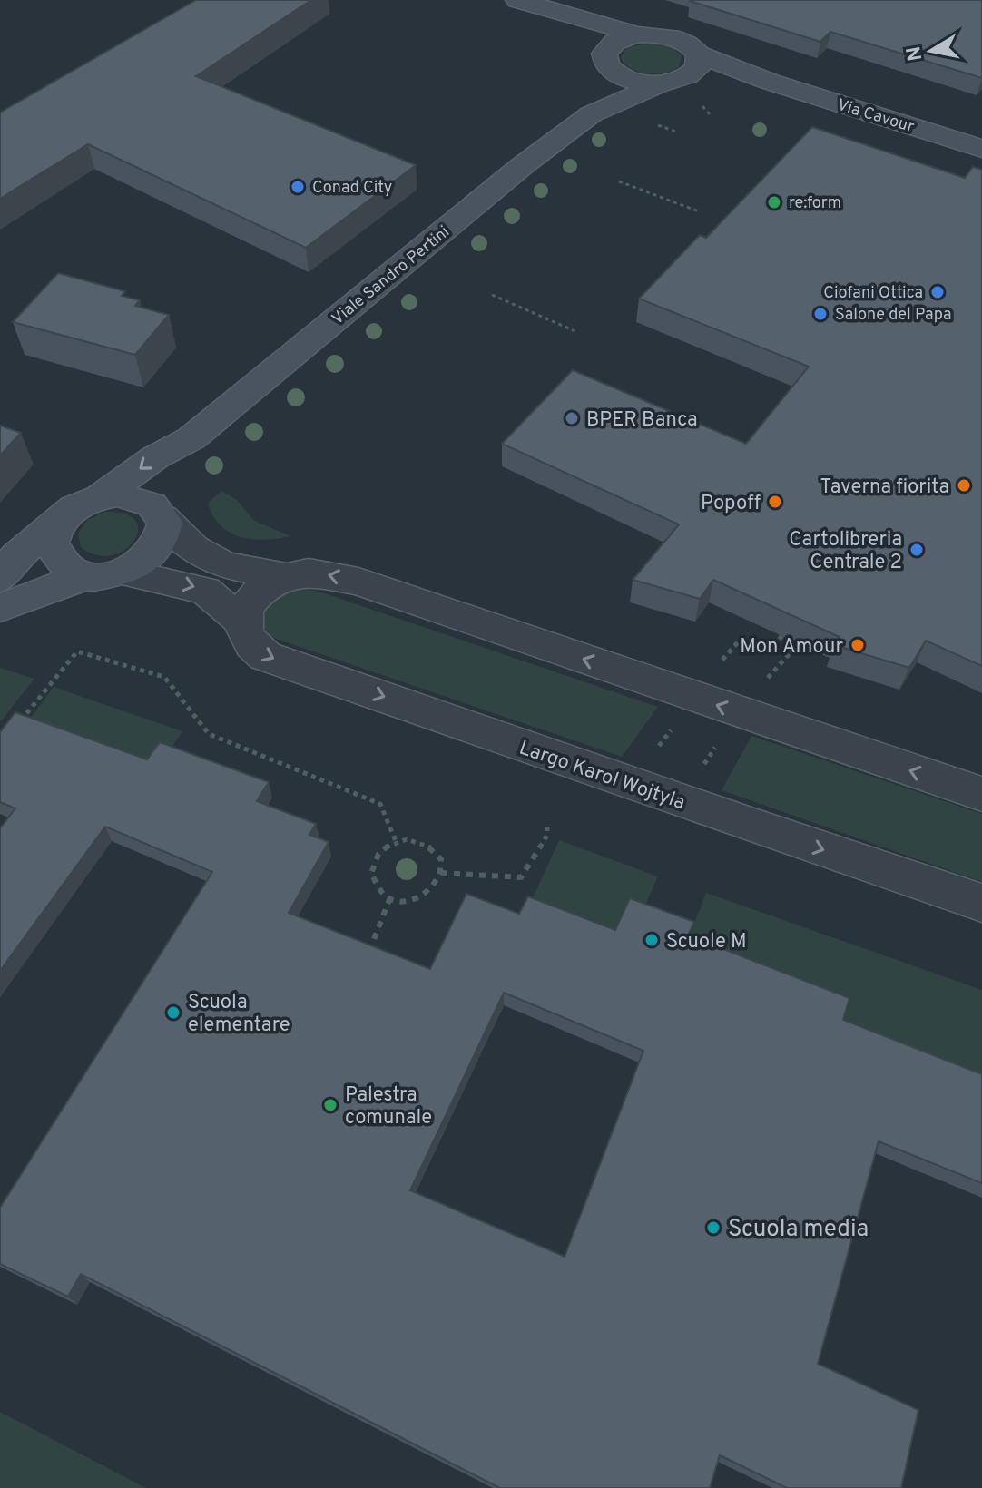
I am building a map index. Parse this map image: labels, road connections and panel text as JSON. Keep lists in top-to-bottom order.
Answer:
{
  "streets": {
    "street": ["Via Cavour", "Viale Sandro Pertini", "Largo Karol Wojtyla"]
  },
  "crossings": [
    ["Via Cavour", "Viale Sandro Pertini"],
    ["Viale Sandro Pertini", "Largo Karol Wojtyla"]
  ],
  "places": [
    "Conad City",
    "re:form",
    "Ciofani Ottica",
    "Salone del Papa",
    "BPER Banca",
    "Taverna fiorita",
    "Popoff",
    "Cartolibreria Centrale 2",
    "Mon Amour",
    "Scuole M",
    "Scuola elementare",
    "Palestra comunale",
    "Scuola media"
  ],
  "north": "left"
}
